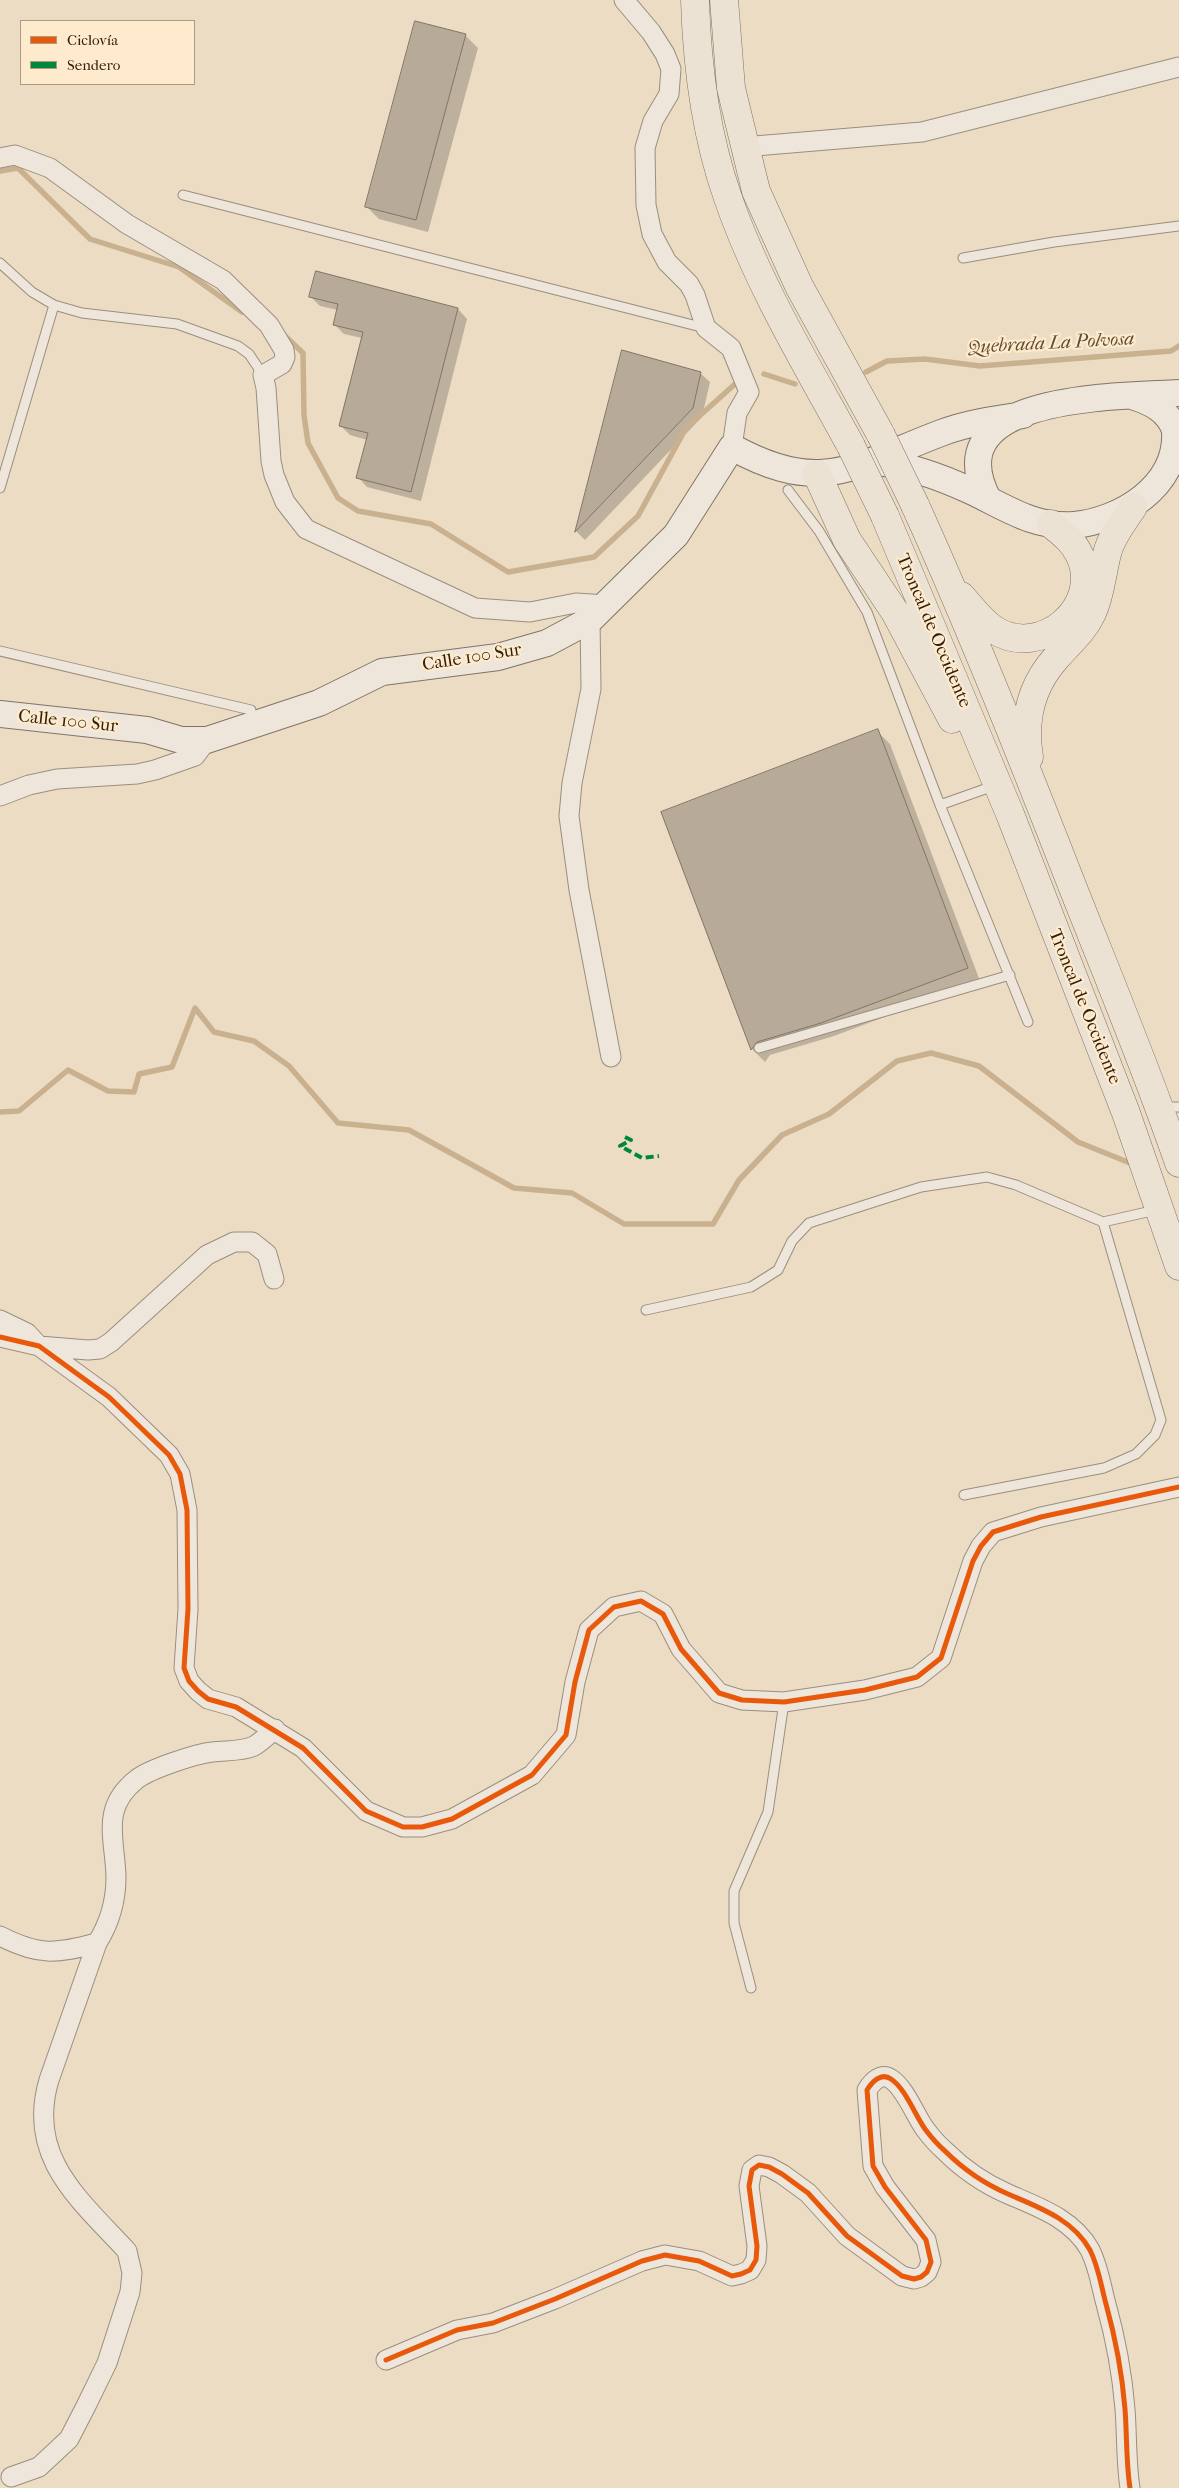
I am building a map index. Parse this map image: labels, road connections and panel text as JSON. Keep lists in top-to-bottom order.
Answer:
{
  "streets": {
    "highway": ["Troncal de Occidente"],
    "street": ["Calle 100 Sur"]
  },
  "water": ["Quebrada La Polvosa"],
  "legend": ["Ciclovía", "Sendero"]
}
